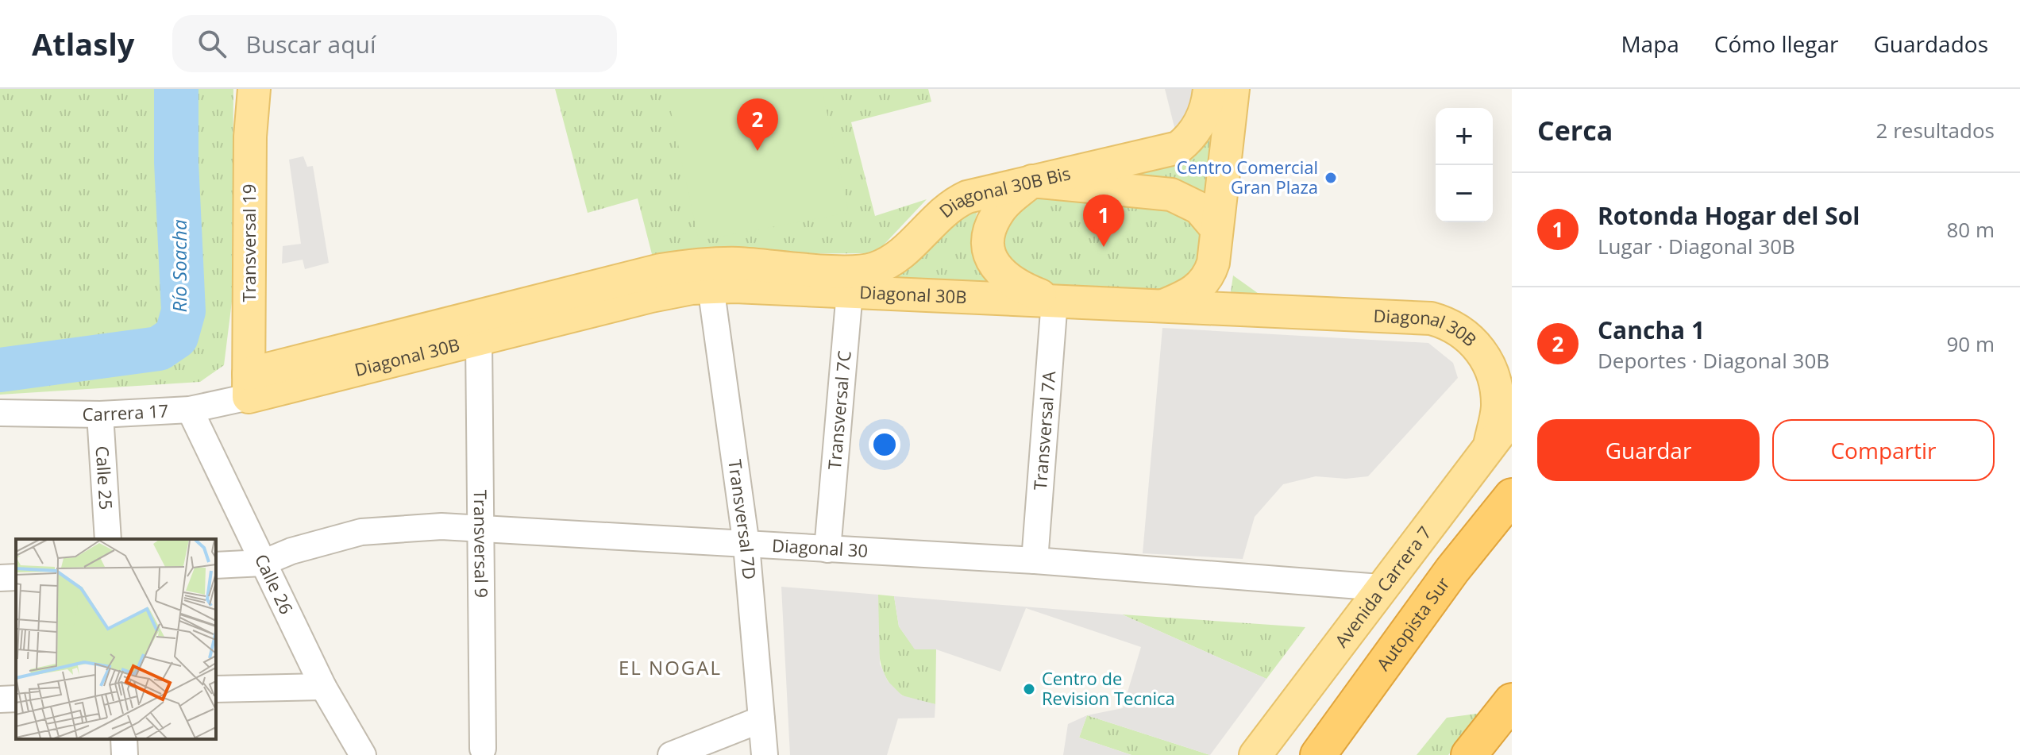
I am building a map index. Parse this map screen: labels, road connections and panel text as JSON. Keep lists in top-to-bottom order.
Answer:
{
  "streets": {
    "highway": ["Autopista Sur"],
    "main road": [
      "Diagonal 30B Bis",
      "Transversal 19",
      "Diagonal 30B",
      "Avenida Carrera 7"
    ],
    "street": [
      "Transversal 7C",
      "Carrera 17",
      "Transversal 7A",
      "Calle 25",
      "Transversal 7D",
      "Transversal 9",
      "Diagonal 30",
      "Calle 26"
    ]
  },
  "crossings": [
    ["Diagonal 30B Bis", "Diagonal 30B"],
    ["Diagonal 30B Bis", "Transversal 7C"],
    ["Transversal 19", "Diagonal 30B"],
    ["Transversal 19", "Carrera 17"],
    ["Diagonal 30B", "Transversal 7C"],
    ["Diagonal 30B", "Carrera 17"],
    ["Diagonal 30B", "Transversal 7A"],
    ["Diagonal 30B", "Transversal 7D"],
    ["Diagonal 30B", "Transversal 9"],
    ["Diagonal 30B", "Avenida Carrera 7"],
    ["Transversal 7C", "Diagonal 30"],
    ["Carrera 17", "Calle 25"],
    ["Carrera 17", "Calle 26"],
    ["Transversal 7A", "Diagonal 30"],
    ["Transversal 7D", "Diagonal 30"],
    ["Transversal 9", "Diagonal 30"],
    ["Diagonal 30", "Calle 26"],
    ["Diagonal 30", "Avenida Carrera 7"]
  ],
  "districts": ["EL NOGAL"],
  "water": ["Río Soacha"],
  "places": ["Centro Comercial Gran Plaza", "Centro de Revision Tecnica"],
  "page": {
    "header": "Atlasly",
    "search": "Buscar aquí",
    "nav": ["Mapa", "Cómo llegar", "Guardados"],
    "heading": ["Cerca", "2 resultados"],
    "pins": ["2", "1"],
    "map_buttons": ["+", "−"],
    "list": [
      {
        "mark": "1",
        "name": "Rotonda Hogar del Sol",
        "note": "Lugar · Diagonal 30B",
        "value": "80 m"
      },
      {
        "mark": "2",
        "name": "Cancha 1",
        "note": "Deportes · Diagonal 30B",
        "value": "90 m"
      }
    ],
    "buttons": ["Guardar", "Compartir"]
  }
}
